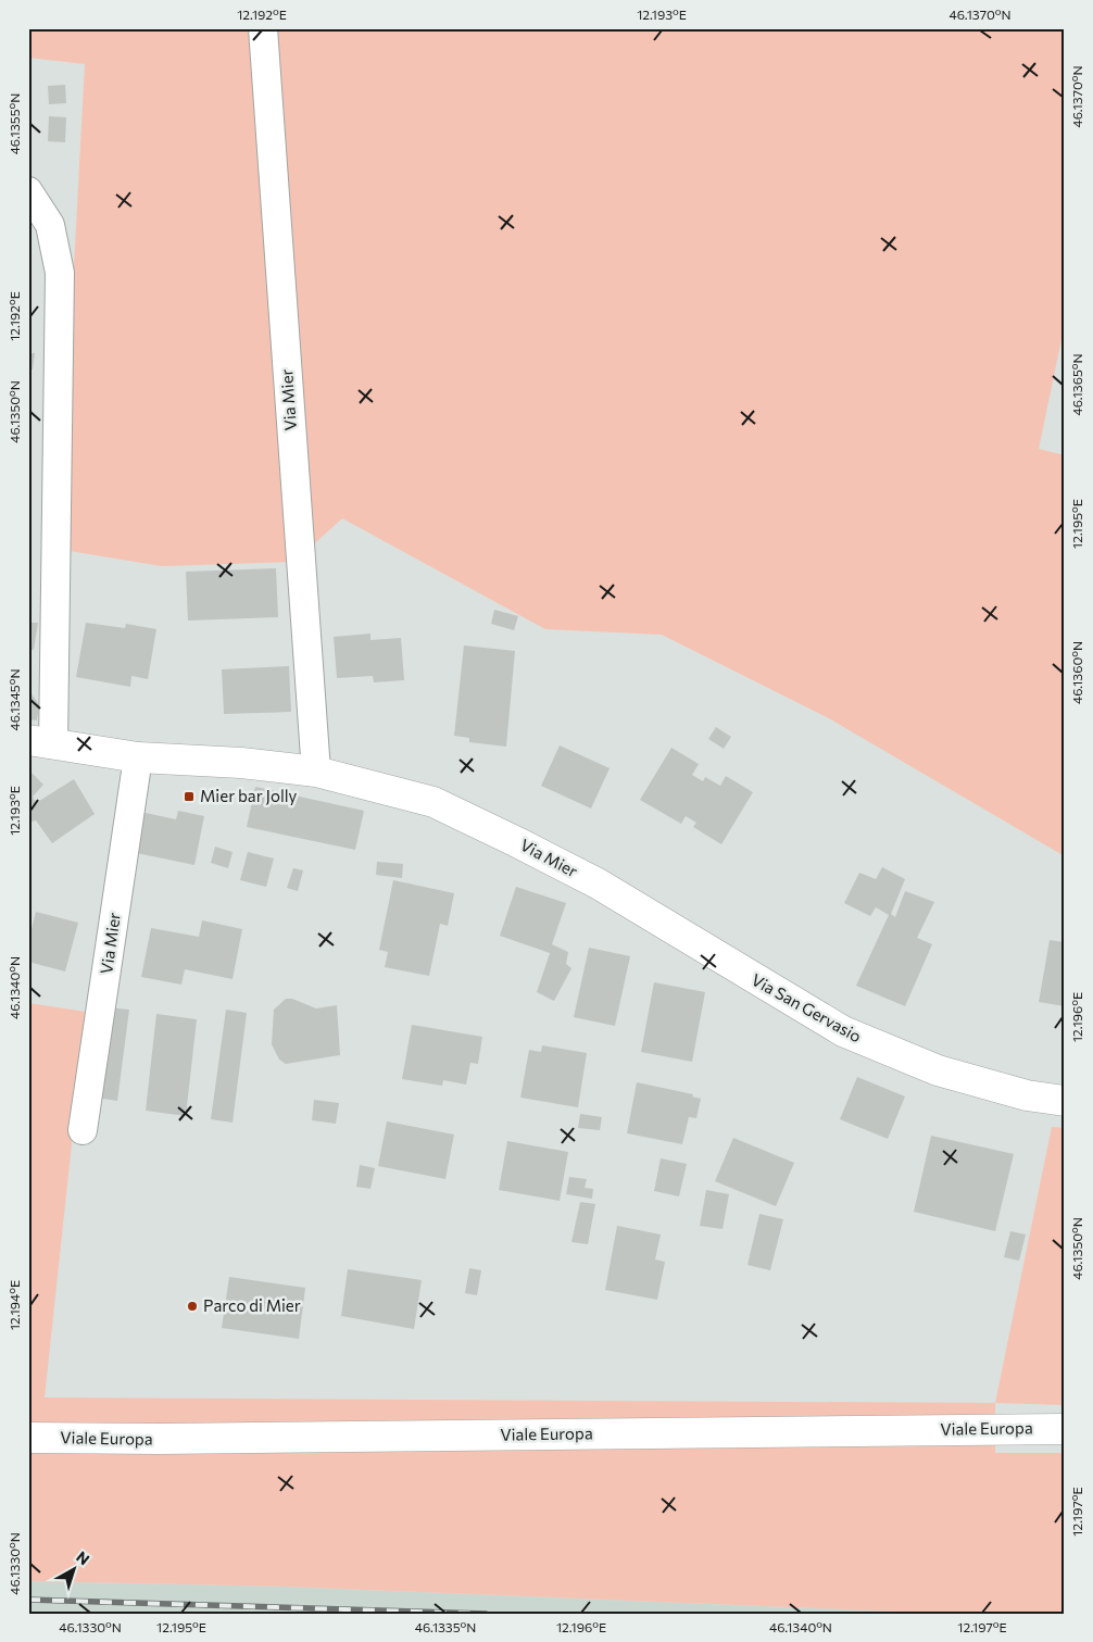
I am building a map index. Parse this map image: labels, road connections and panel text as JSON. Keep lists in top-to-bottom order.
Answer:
{
  "streets": {
    "street": ["Via Mier", "Via San Gervasio", "Viale Europa"]
  },
  "crossings": [
    ["Via Mier", "Via San Gervasio"]
  ],
  "places": {
    "transit": ["Mier bar Jolly"],
    "other": ["Parco di Mier"]
  },
  "north": "top right",
  "coordinates": [
    "12.192°E",
    "12.193°E",
    "46.1370°N",
    "46.1355°N",
    "46.1365°N",
    "46.1350°N",
    "12.195°E",
    "46.1360°N",
    "46.1345°N",
    "46.1340°N",
    "12.196°E",
    "12.194°E",
    "12.197°E",
    "46.1330°N",
    "46.1335°N"
  ]
}
